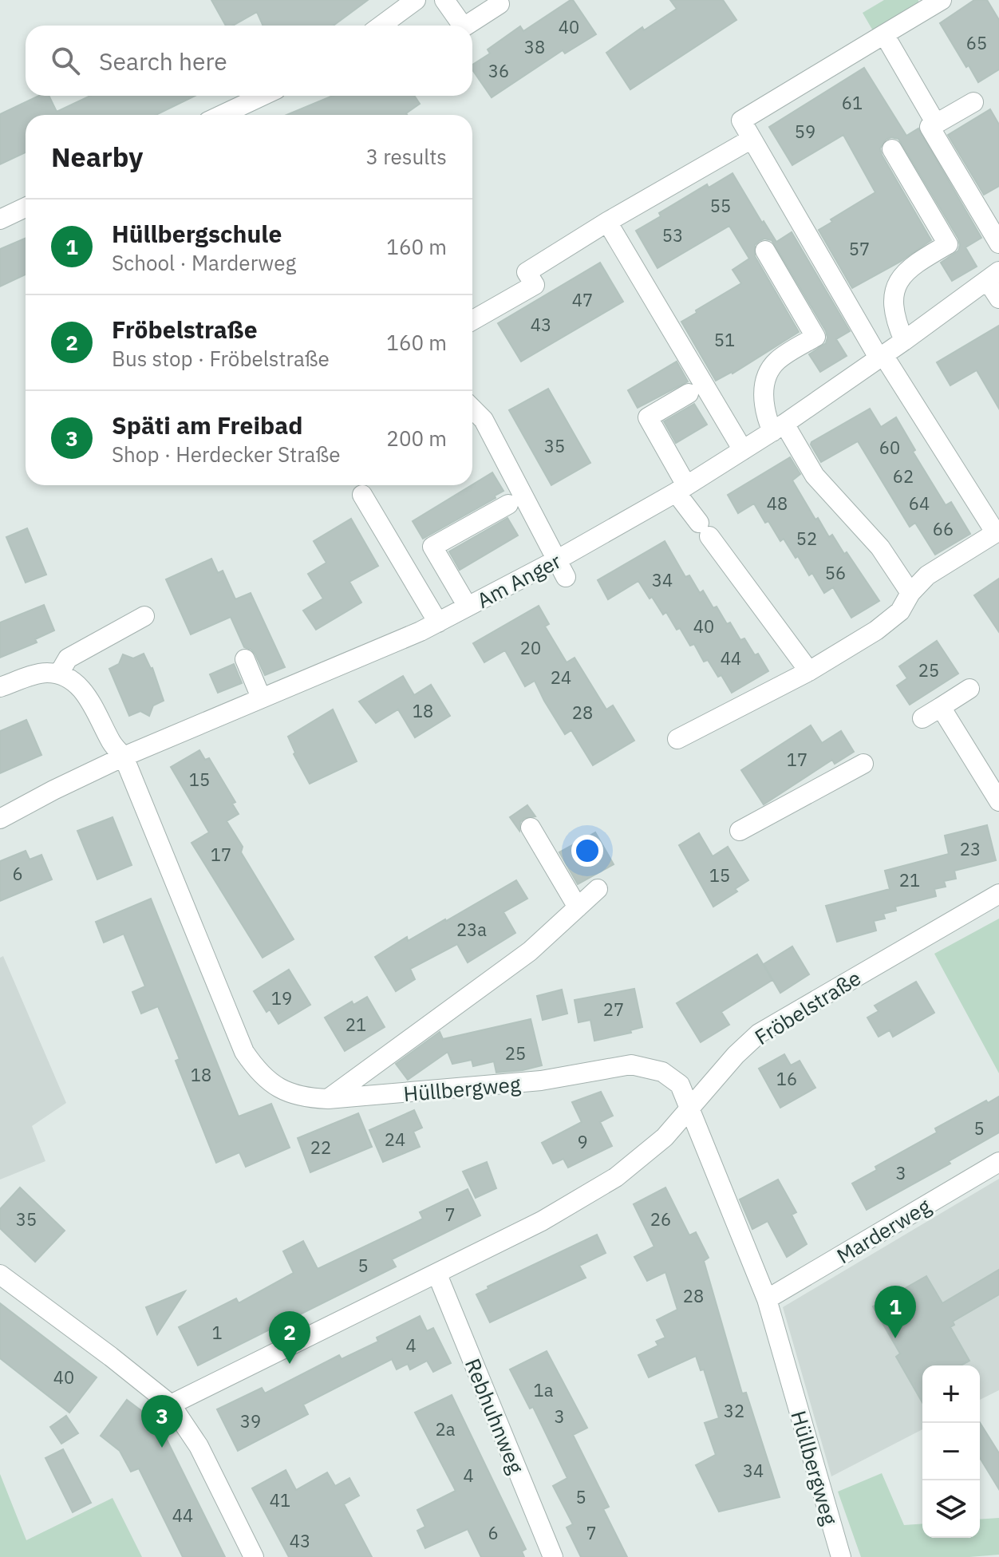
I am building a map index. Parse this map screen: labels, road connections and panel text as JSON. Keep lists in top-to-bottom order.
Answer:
{
  "streets": {
    "street": [
      "Am Anger",
      "Fröbelstraße",
      "Hüllbergweg",
      "Marderweg",
      "Rebhuhnweg"
    ]
  },
  "crossings": [
    ["Am Anger", "Hüllbergweg"],
    ["Fröbelstraße", "Hüllbergweg"],
    ["Fröbelstraße", "Rebhuhnweg"],
    ["Hüllbergweg", "Marderweg"]
  ],
  "house_numbers": [
    "40",
    "65",
    "38",
    "36",
    "61",
    "59",
    "55",
    "53",
    "57",
    "47",
    "43",
    "51",
    "35",
    "60",
    "62",
    "48",
    "64",
    "66",
    "52",
    "56",
    "34",
    "40",
    "20",
    "44",
    "25",
    "24",
    "18",
    "28",
    "17",
    "15",
    "23",
    "17",
    "6",
    "15",
    "21",
    "23a",
    "19",
    "27",
    "21",
    "25",
    "18",
    "16",
    "5",
    "24",
    "9",
    "22",
    "3",
    "7",
    "35",
    "26",
    "5",
    "28",
    "1",
    "4",
    "40",
    "1a",
    "32",
    "3",
    "39",
    "2a",
    "34",
    "4",
    "5",
    "41",
    "44",
    "6",
    "7",
    "43"
  ],
  "page": {
    "search": "Search here",
    "heading": ["Nearby", "3 results"],
    "list": [
      {
        "mark": "1",
        "name": "Hüllbergschule",
        "note": "School · Marderweg",
        "value": "160 m"
      },
      {
        "mark": "2",
        "name": "Fröbelstraße",
        "note": "Bus stop · Fröbelstraße",
        "value": "160 m"
      },
      {
        "mark": "3",
        "name": "Späti am Freibad",
        "note": "Shop · Herdecker Straße",
        "value": "200 m"
      }
    ],
    "pins": ["1", "2", "3"],
    "map_buttons": ["+", "−"]
  }
}
